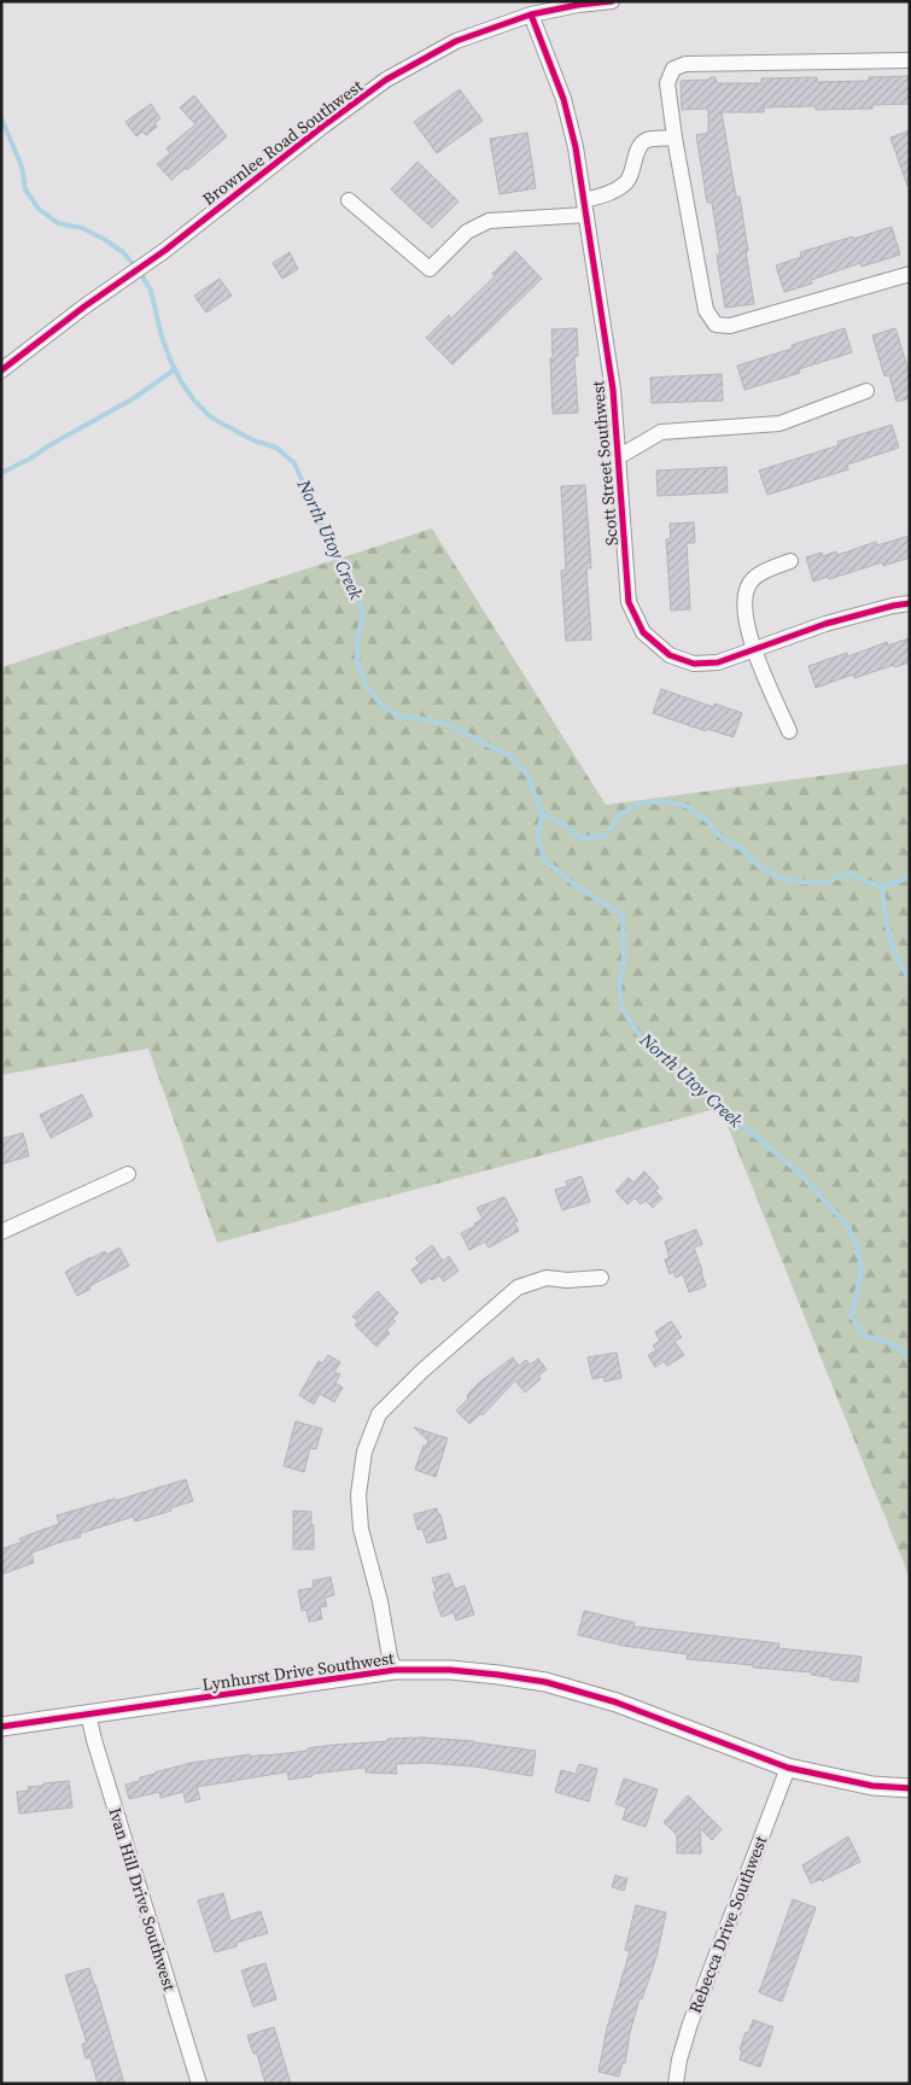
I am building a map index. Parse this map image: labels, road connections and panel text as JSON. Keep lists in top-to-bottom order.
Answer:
{
  "streets": {
    "street": [
      "Brownlee Road Southwest",
      "Scott Street Southwest",
      "Lynhurst Drive Southwest",
      "Ivan Hill Drive Southwest",
      "Rebecca Drive Southwest"
    ]
  },
  "crossings": [
    ["Brownlee Road Southwest", "Scott Street Southwest"],
    ["Lynhurst Drive Southwest", "Ivan Hill Drive Southwest"],
    ["Lynhurst Drive Southwest", "Rebecca Drive Southwest"]
  ],
  "water": ["North Utoy Creek"]
}
